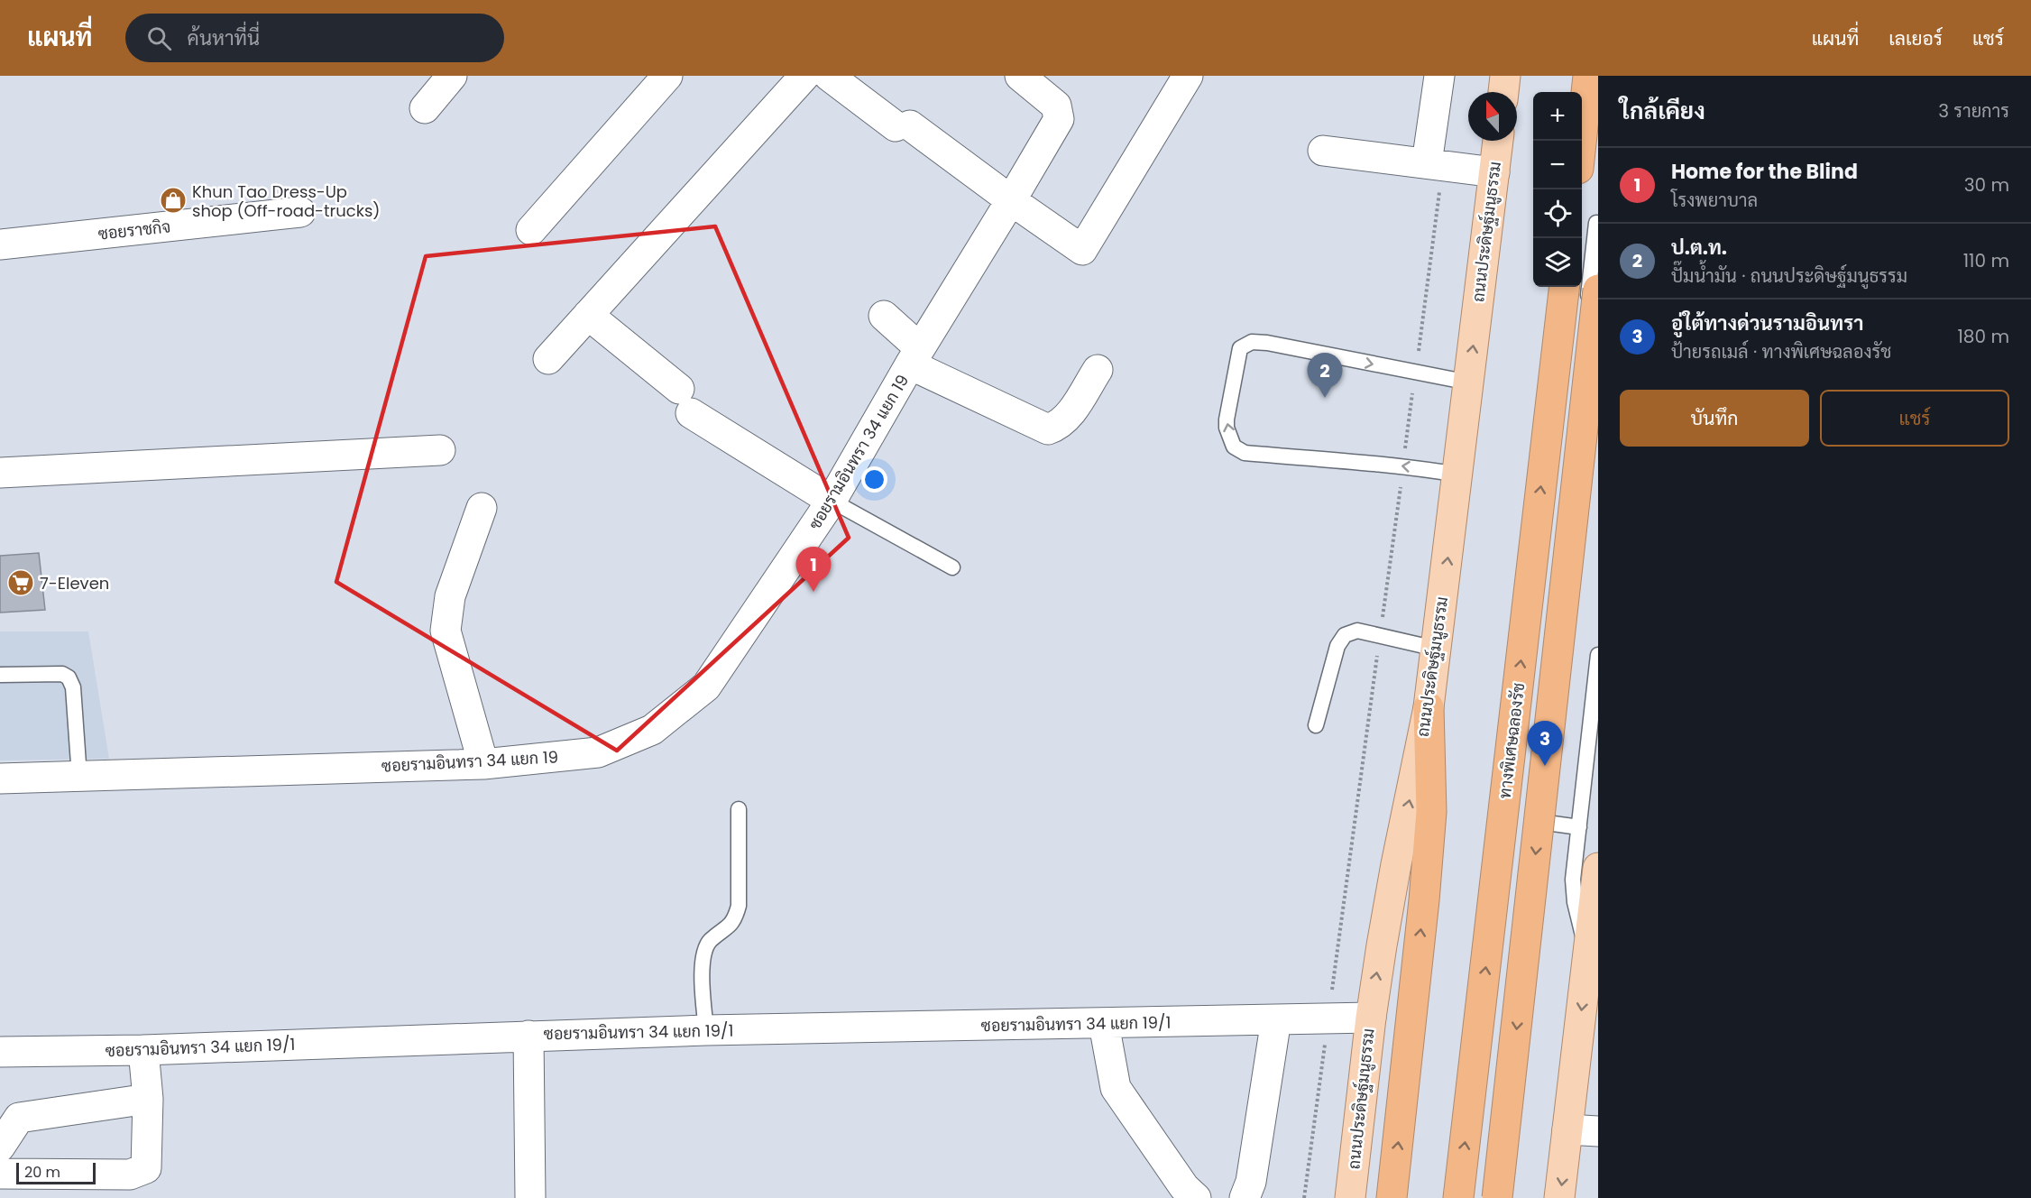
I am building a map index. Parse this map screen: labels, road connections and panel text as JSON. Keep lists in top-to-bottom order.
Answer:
{
  "streets": {
    "highway": ["ทางพิเศษฉลองรัช"],
    "main road": ["ถนนประดิษฐ์มนูธรรม"],
    "street": ["ซอยราชกิจ", "ซอยรามอินทรา 34 แยก 19", "ซอยรามอินทรา 34 แยก 19/1"]
  },
  "crossings": [
    ["ถนนประดิษฐ์มนูธรรม", "ซอยรามอินทรา 34 แยก 19/1"]
  ],
  "one_way": ["ถนนประดิษฐ์มนูธรรม"],
  "places": {
    "shop": ["Khun Tao Dress-Up shop (Off-road-trucks)"],
    "supermarket": ["7-Eleven"]
  },
  "scale_bar": "20 m",
  "north": "top",
  "page": {
    "header": "แผนที่",
    "search": "ค้นหาที่นี่",
    "nav": ["แผนที่", "เลเยอร์", "แชร์"],
    "heading": ["ใกล้เคียง", "3 รายการ"],
    "map_buttons": ["+", "−"],
    "list": [
      {
        "mark": "1",
        "name": "Home for the Blind",
        "note": "โรงพยาบาล",
        "value": "30 m"
      },
      {
        "mark": "2",
        "name": "ป.ต.ท.",
        "note": "ปั๊มน้ำมัน · ถนนประดิษฐ์มนูธรรม",
        "value": "110 m"
      },
      {
        "mark": "3",
        "name": "อู่ใต้ทางด่วนรามอินทรา",
        "note": "ป้ายรถเมล์ · ทางพิเศษฉลองรัช",
        "value": "180 m"
      }
    ],
    "pins": ["2", "1", "3"],
    "buttons": ["บันทึก", "แชร์"],
    "scale": "20 m"
  }
}
